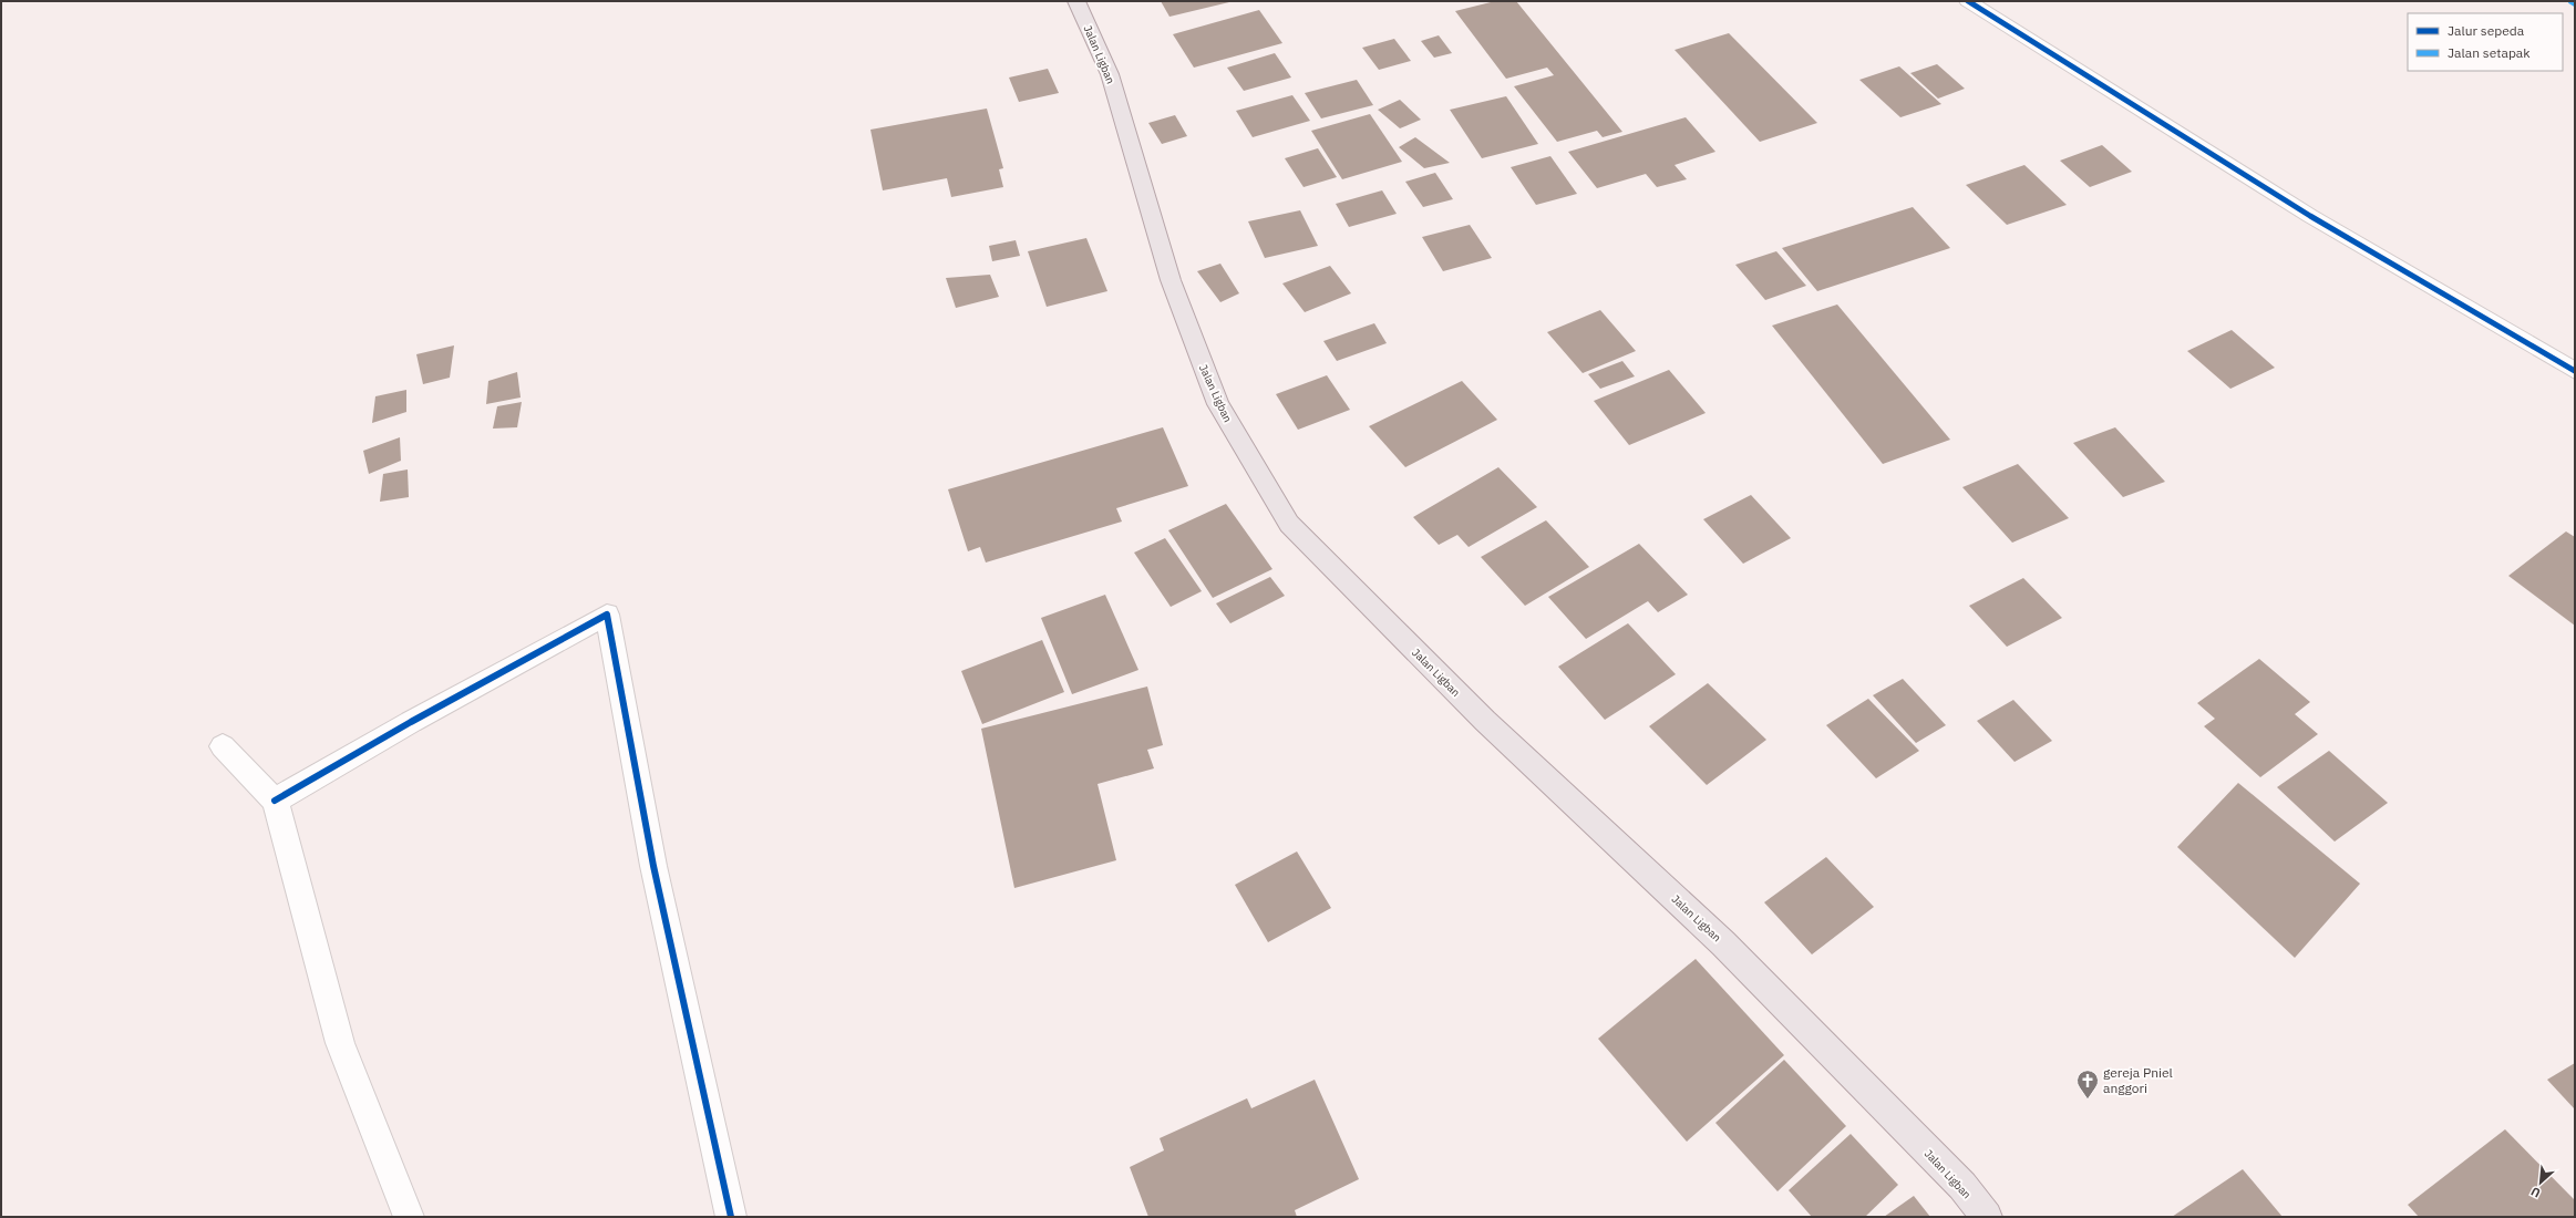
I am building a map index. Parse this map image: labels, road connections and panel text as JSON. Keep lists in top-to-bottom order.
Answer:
{
  "streets": {
    "main road": ["Jalan Ligban"]
  },
  "places": {
    "church": ["gereja Pniel anggori"]
  },
  "legend": ["Jalur sepeda", "Jalan setapak"],
  "north": "bottom left"
}
